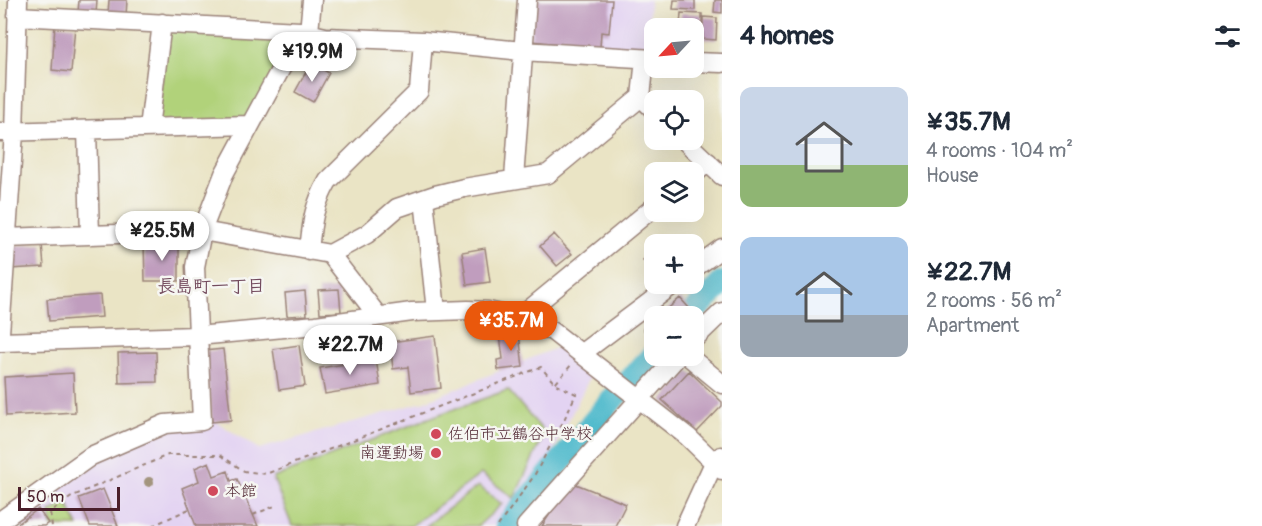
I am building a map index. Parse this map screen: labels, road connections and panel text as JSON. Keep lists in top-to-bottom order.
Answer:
{
  "districts": ["長島町一丁目"],
  "places": ["佐伯市立鶴谷中学校", "南運動場", "本館"],
  "scale_bar": "50 m",
  "north": "bottom left",
  "page": {
    "heading": "4 homes",
    "map_buttons": ["+", "−"],
    "price": [
      "¥19.9M",
      "¥25.5M",
      "¥35.7M",
      "¥22.7M"
    ],
    "list": [
      {
        "name": "¥35.7M",
        "note": "4 rooms · 104 m² · House"
      },
      {
        "name": "¥22.7M",
        "note": "2 rooms · 56 m² · Apartment"
      }
    ],
    "scale": "50 m"
  }
}
